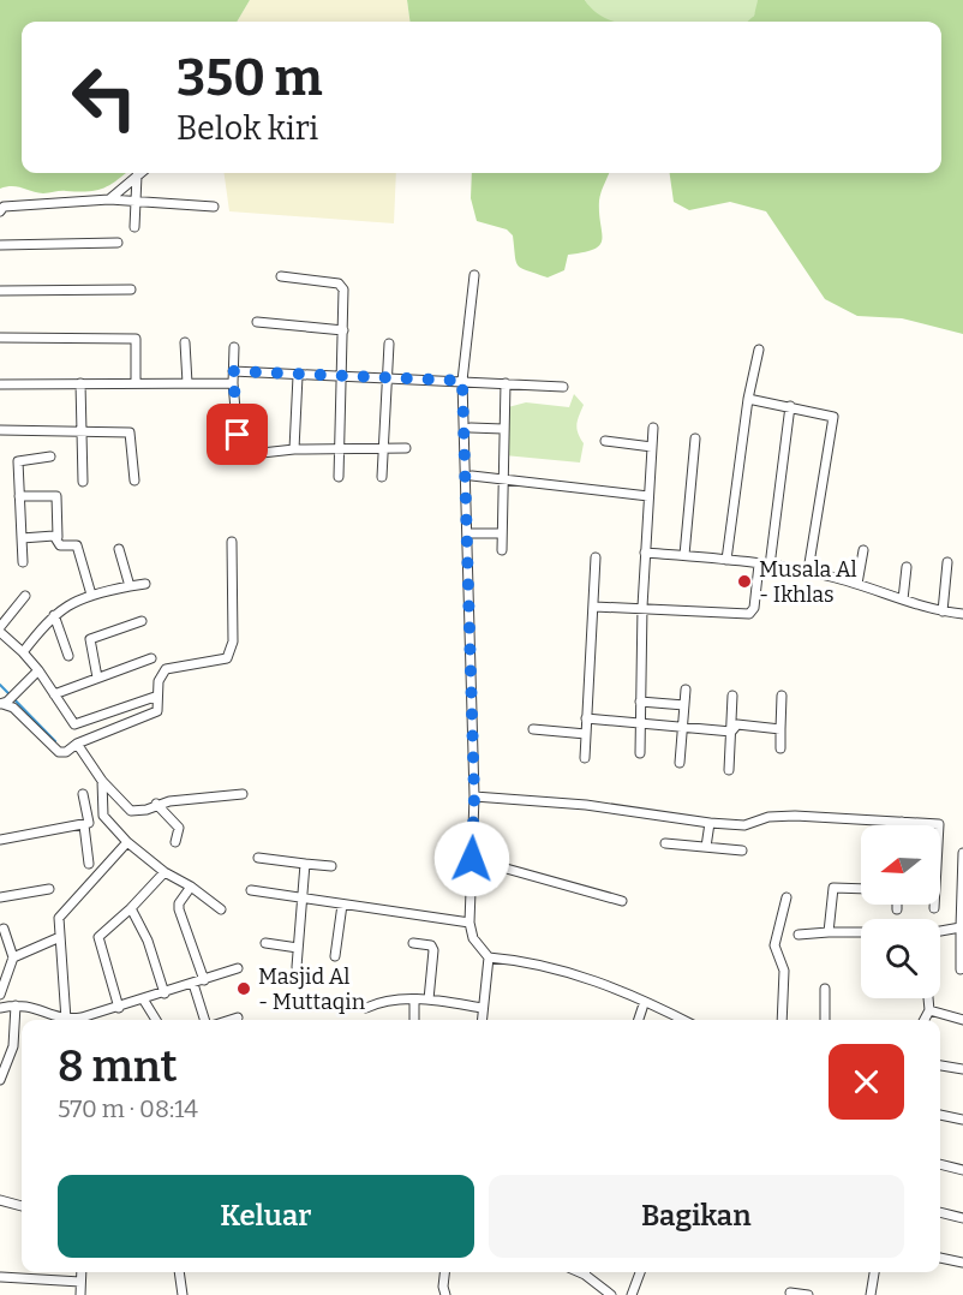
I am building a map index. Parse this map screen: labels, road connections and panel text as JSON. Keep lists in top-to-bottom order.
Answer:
{
  "places": ["Musala Al - Ikhlas", "Masjid Al - Muttaqin"],
  "north": "left",
  "page": {
    "turn": ["350 m", "Belok kiri"],
    "heading": ["8 mnt", "570 m · 08:14"],
    "buttons": ["Keluar", "Bagikan"]
  }
}
